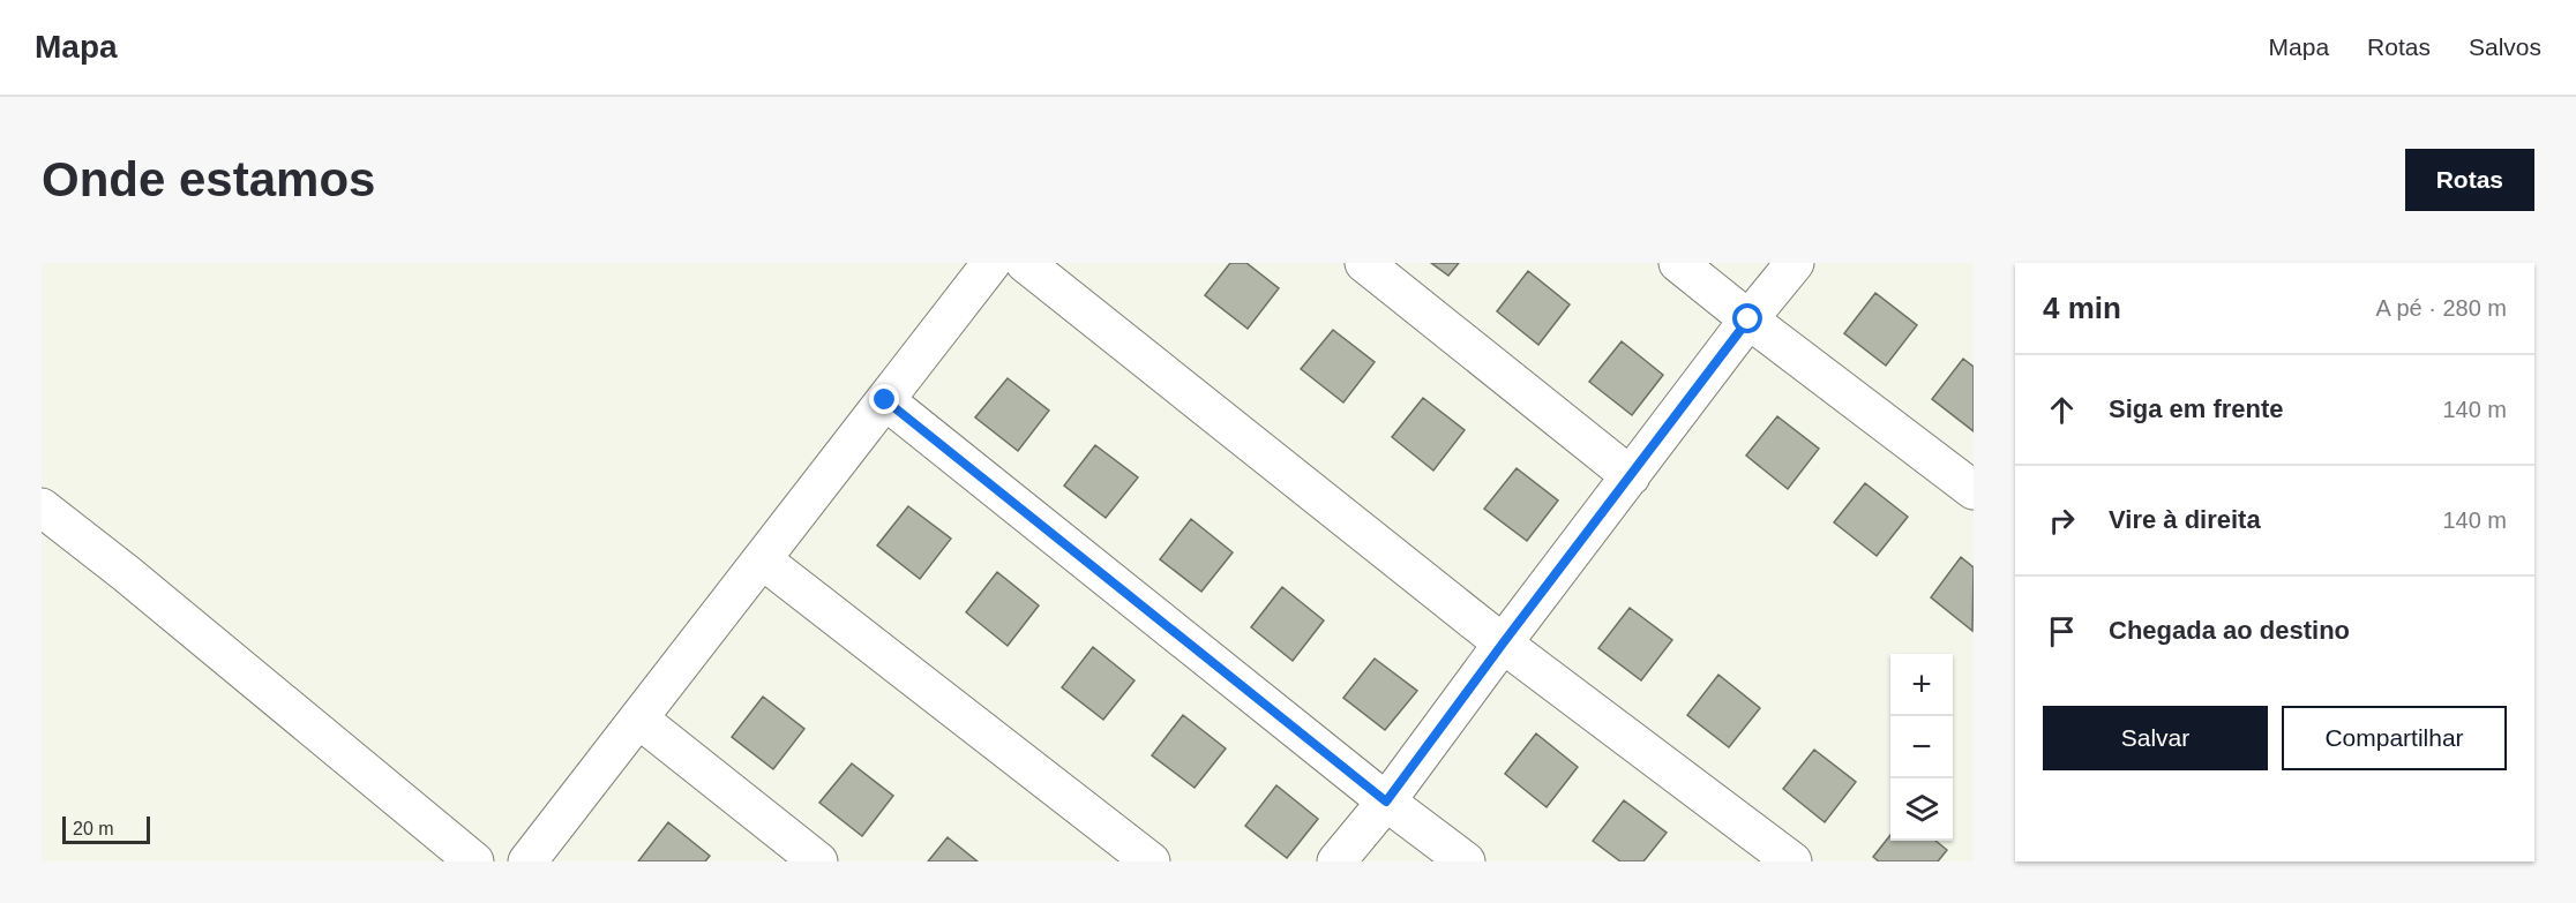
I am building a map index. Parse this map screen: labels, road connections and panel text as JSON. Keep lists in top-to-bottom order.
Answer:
{
  "scale_bar": "20 m",
  "page": {
    "header": "Mapa",
    "nav": ["Mapa", "Rotas", "Salvos"],
    "buttons": [
      "Rotas",
      ["Salvar", "Compartilhar"]
    ],
    "title": "Onde estamos",
    "heading": ["4 min", "A pé · 280 m"],
    "list": [
      ["Siga em frente", "140 m"],
      ["Vire à direita", "140 m"],
      "Chegada ao destino"
    ],
    "map_buttons": ["+", "−"],
    "scale": "20 m"
  }
}
